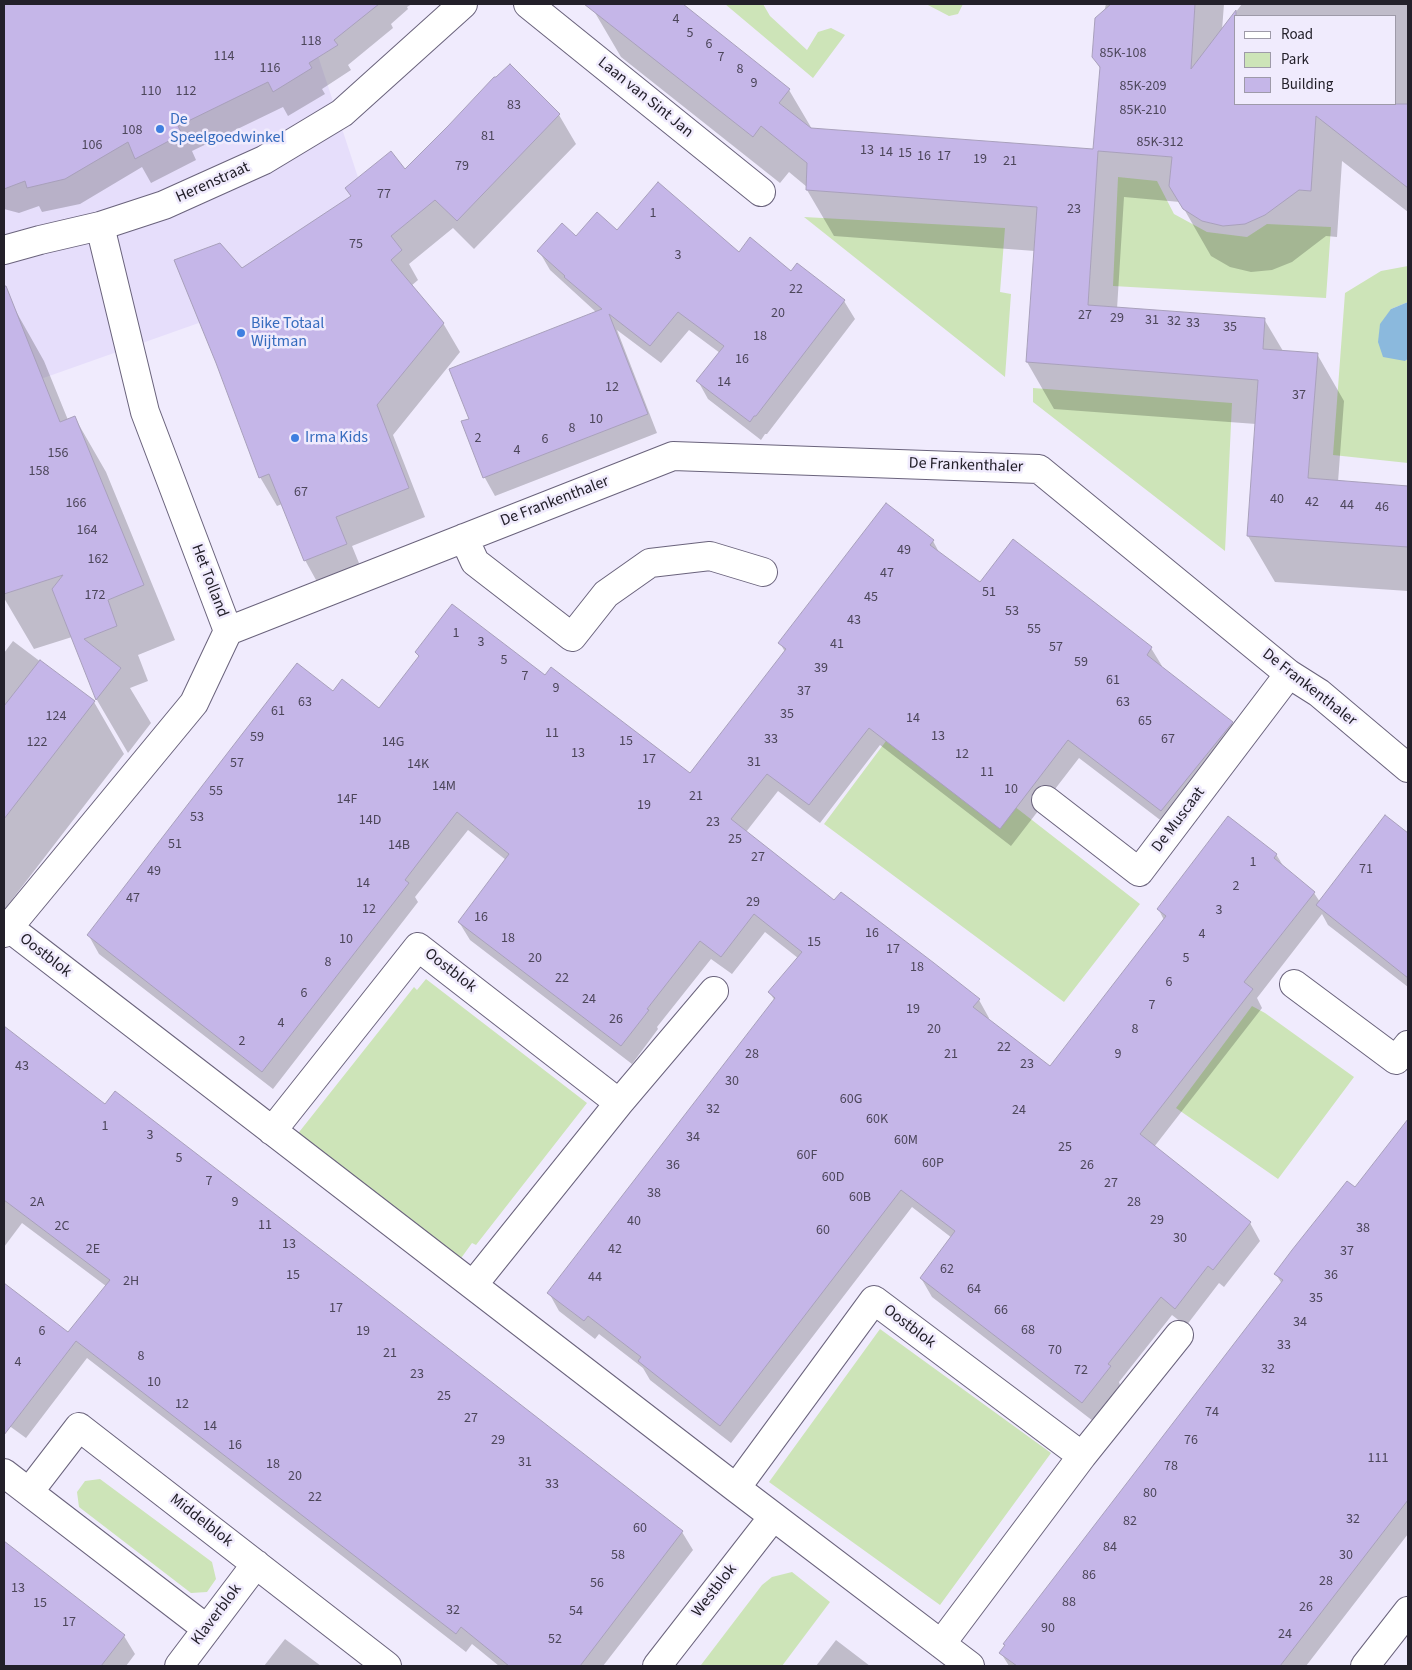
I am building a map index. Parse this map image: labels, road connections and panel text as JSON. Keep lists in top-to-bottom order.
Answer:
{
  "streets": {
    "street": [
      "Laan van Sint Jan",
      "Herenstraat",
      "De Frankenthaler",
      "Het Tolland",
      "De Muscaat",
      "Oostblok",
      "Middelblok",
      "Westblok",
      "Klaverblok"
    ]
  },
  "crossings": [
    ["Herenstraat", "Het Tolland"],
    ["De Frankenthaler", "Het Tolland"],
    ["De Frankenthaler", "De Muscaat"],
    ["Het Tolland", "Oostblok"],
    ["Oostblok", "Westblok"],
    ["Middelblok", "Klaverblok"]
  ],
  "places": ["De Speelgoedwinkel", "Bike Totaal Wijtman", "Irma Kids"],
  "house_numbers": [
    "4",
    "5",
    "118",
    "6",
    "85K-108",
    "114",
    "7",
    "116",
    "8",
    "9",
    "85K-209",
    "110",
    "112",
    "83",
    "85K-210",
    "108",
    "81",
    "85K-312",
    "106",
    "13",
    "14",
    "15",
    "16",
    "17",
    "19",
    "21",
    "79",
    "77",
    "23",
    "1",
    "75",
    "3",
    "22",
    "20",
    "27",
    "29",
    "31",
    "32",
    "33",
    "35",
    "18",
    "16",
    "14",
    "12",
    "37",
    "10",
    "8",
    "2",
    "6",
    "4",
    "156",
    "158",
    "67",
    "40",
    "42",
    "166",
    "44",
    "46",
    "164",
    "49",
    "162",
    "47",
    "51",
    "172",
    "45",
    "53",
    "43",
    "55",
    "1",
    "3",
    "41",
    "57",
    "5",
    "59",
    "39",
    "7",
    "61",
    "9",
    "37",
    "63",
    "63",
    "61",
    "35",
    "124",
    "14",
    "65",
    "11",
    "13",
    "59",
    "33",
    "67",
    "15",
    "122",
    "14G",
    "13",
    "12",
    "17",
    "31",
    "57",
    "14K",
    "11",
    "14M",
    "10",
    "55",
    "21",
    "14F",
    "19",
    "53",
    "14D",
    "23",
    "25",
    "51",
    "14B",
    "27",
    "1",
    "71",
    "49",
    "14",
    "2",
    "47",
    "29",
    "12",
    "3",
    "16",
    "16",
    "4",
    "18",
    "10",
    "15",
    "17",
    "20",
    "5",
    "8",
    "18",
    "22",
    "6",
    "6",
    "24",
    "7",
    "19",
    "26",
    "4",
    "20",
    "8",
    "2",
    "22",
    "28",
    "21",
    "9",
    "23",
    "43",
    "30",
    "60G",
    "32",
    "24",
    "60K",
    "1",
    "3",
    "34",
    "60M",
    "25",
    "60F",
    "5",
    "60P",
    "36",
    "26",
    "60D",
    "7",
    "27",
    "38",
    "60B",
    "2A",
    "9",
    "28",
    "29",
    "40",
    "11",
    "2C",
    "38",
    "60",
    "30",
    "13",
    "2E",
    "42",
    "37",
    "62",
    "15",
    "36",
    "44",
    "2H",
    "64",
    "35",
    "17",
    "66",
    "34",
    "68",
    "6",
    "19",
    "33",
    "70",
    "21",
    "8",
    "4",
    "32",
    "72",
    "23",
    "10",
    "25",
    "12",
    "74",
    "27",
    "14",
    "29",
    "76",
    "16",
    "111",
    "31",
    "18",
    "78",
    "20",
    "33",
    "80",
    "22",
    "32",
    "82",
    "60",
    "84",
    "58",
    "30",
    "86",
    "28",
    "56",
    "13",
    "88",
    "15",
    "26",
    "32",
    "54",
    "17",
    "90",
    "24",
    "52"
  ],
  "legend": ["Road", "Park", "Building"]
}
